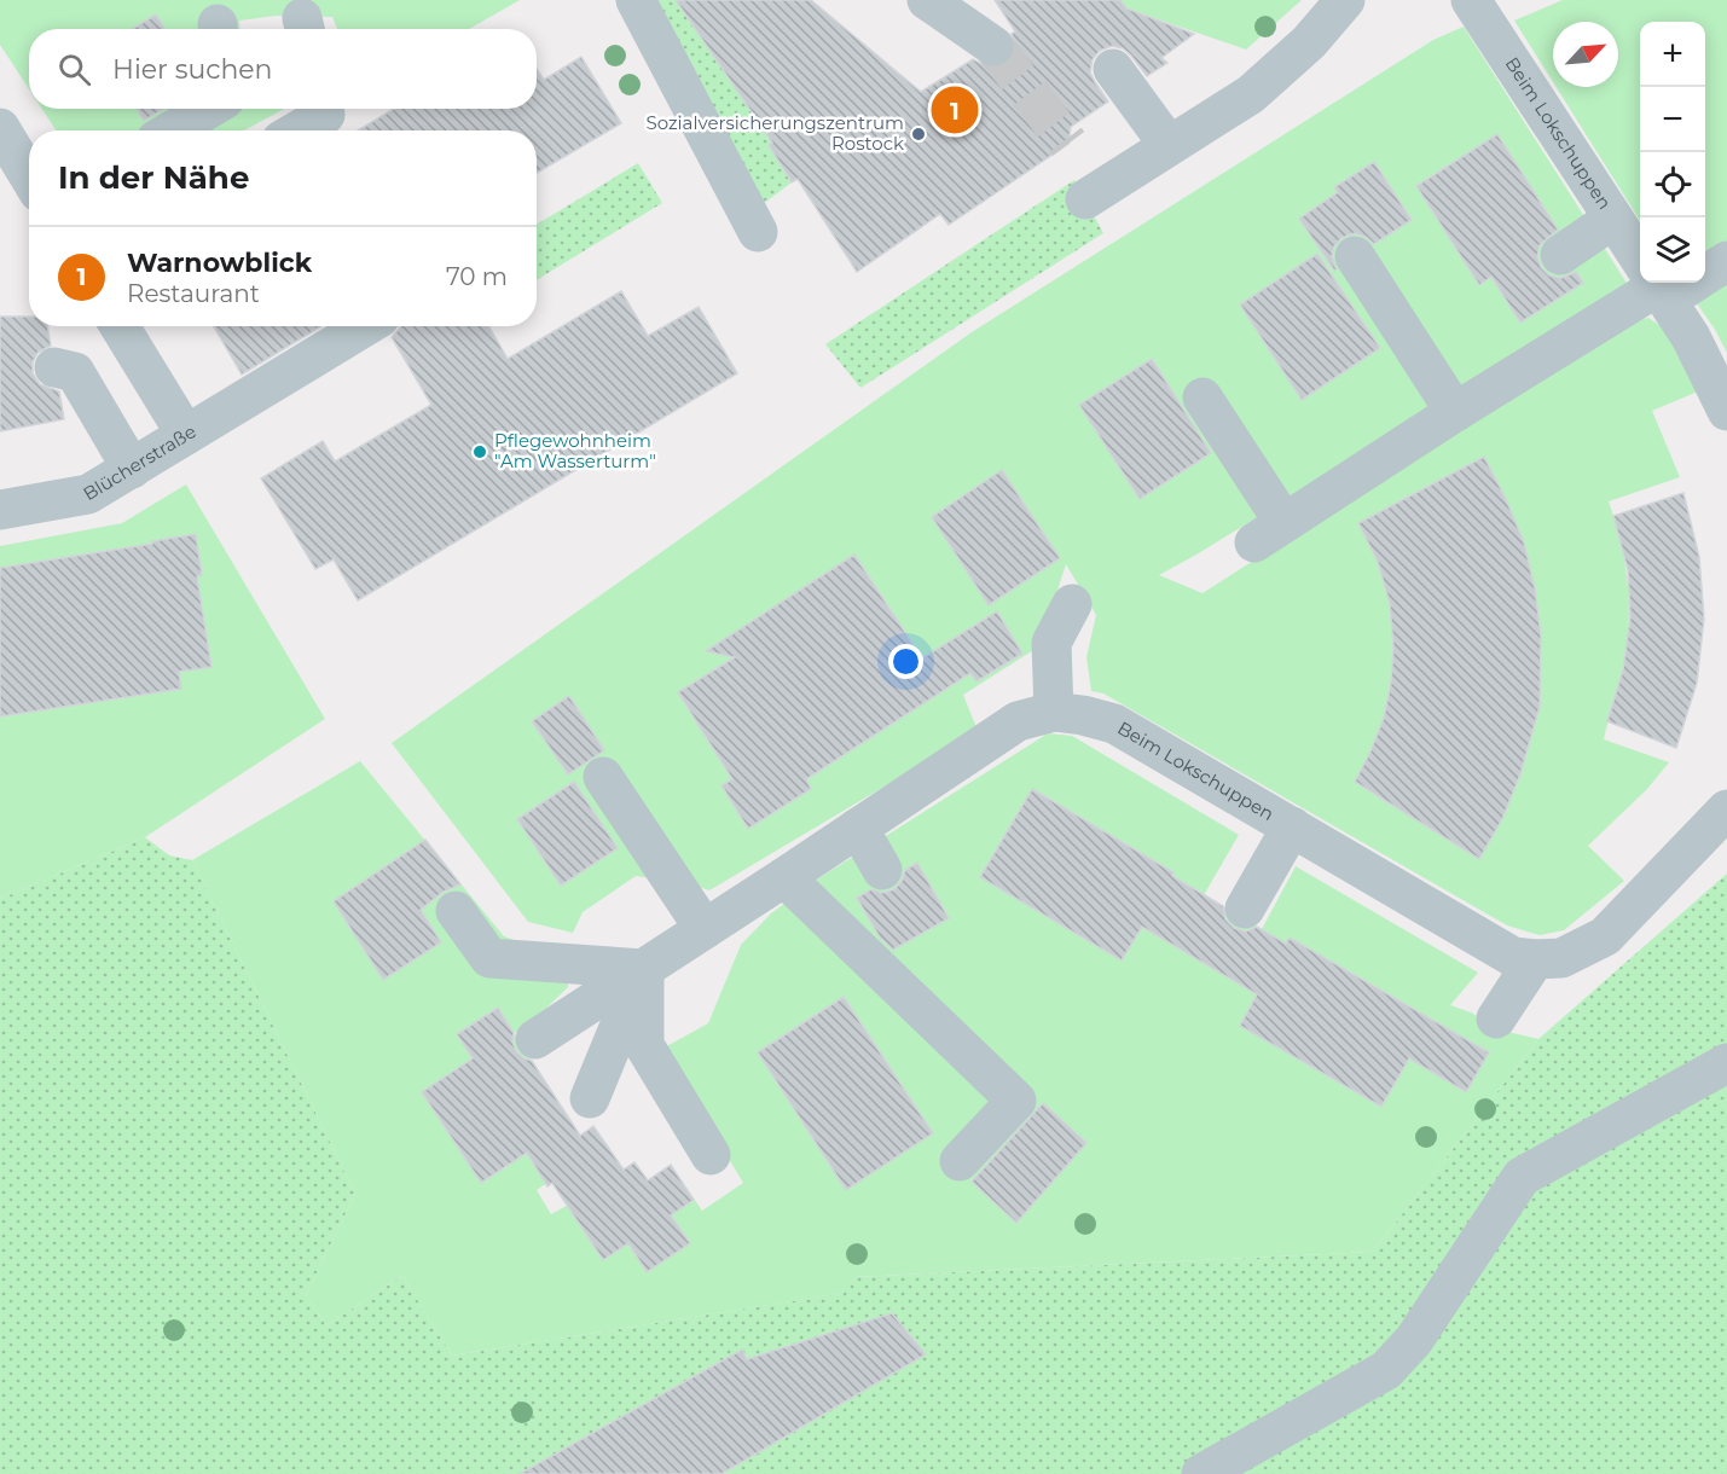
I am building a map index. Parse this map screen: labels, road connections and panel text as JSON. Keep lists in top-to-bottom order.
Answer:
{
  "streets": {
    "street": ["Beim Lokschuppen", "Blücherstraße"]
  },
  "places": ["Sozialversicherungszentrum Rostock", "Pflegewohnheim \"Am Wasserturm\""],
  "north": "top right",
  "page": {
    "map_buttons": ["+", "−"],
    "search": "Hier suchen",
    "pins": "1",
    "heading": "In der Nähe",
    "list": [
      {
        "mark": "1",
        "name": "Warnowblick",
        "note": "Restaurant",
        "value": "70 m"
      }
    ]
  }
}
